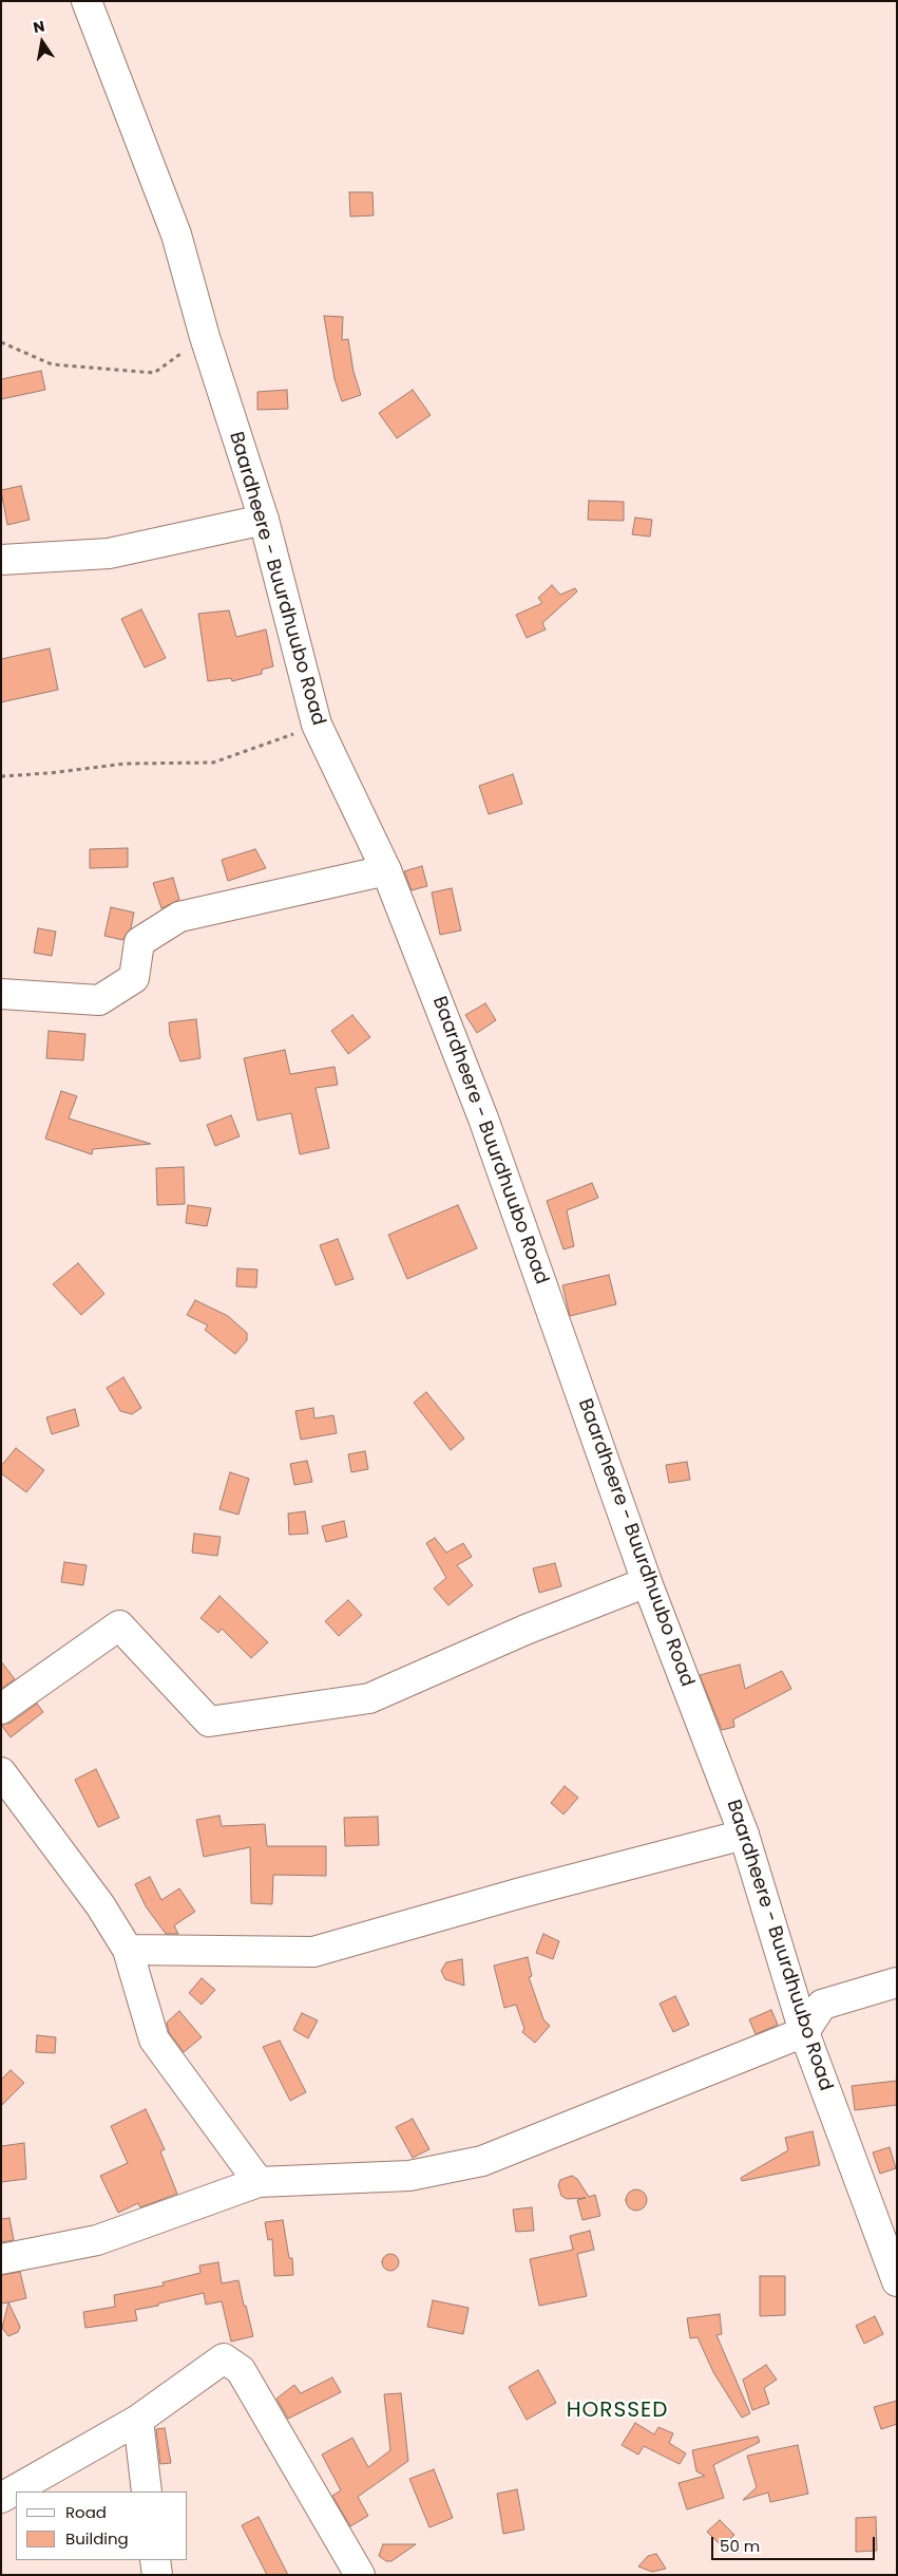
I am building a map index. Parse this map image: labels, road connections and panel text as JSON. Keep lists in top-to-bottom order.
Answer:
{
  "streets": {
    "street": ["Baardheere - Buurdhuubo Road"]
  },
  "districts": ["HORSSED"],
  "legend": ["Road", "Building"],
  "scale_bar": "50 m",
  "north": "top"
}
